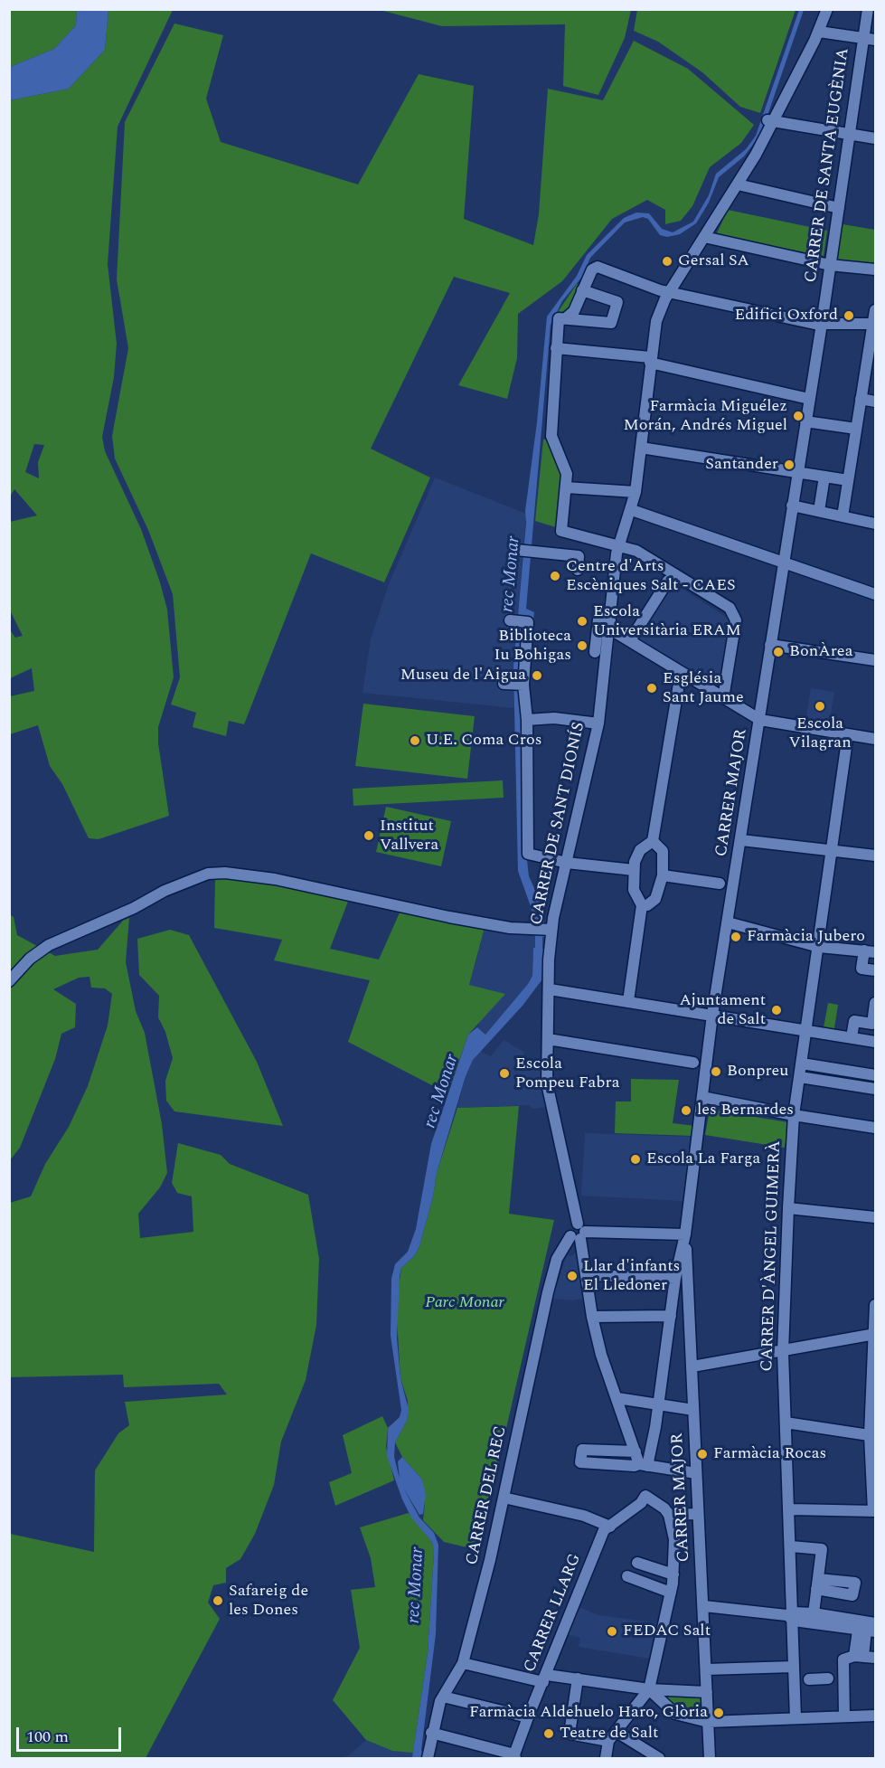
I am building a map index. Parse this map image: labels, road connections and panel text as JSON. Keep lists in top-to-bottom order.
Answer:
{
  "streets": {
    "street": [
      "CARRER DE SANTA EUGÈNIA",
      "CARRER MAJOR",
      "CARRER DE SANT DIONÍS",
      "CARRER D'ÀNGEL GUIMERÀ",
      "CARRER DEL REC",
      "CARRER LLARG"
    ]
  },
  "crossings": [
    ["CARRER DE SANTA EUGÈNIA", "CARRER MAJOR"],
    ["CARRER DE SANT DIONÍS", "CARRER DEL REC"]
  ],
  "water": ["rec Monar"],
  "parks": ["Parc Monar"],
  "places": [
    "Gersal SA",
    "Edifici Oxford",
    "Farmàcia Miguélez Morán, Andrés Miguel",
    "Santander",
    "Centre d'Arts Escèniques Salt - CAES",
    "Escola Universitària ERAM",
    "Biblioteca Iu Bohigas",
    "BonÀrea",
    "Museu de l'Aigua",
    "Església Sant Jaume",
    "Escola Vilagran",
    "U.E. Coma Cros",
    "Institut Vallvera",
    "Farmàcia Jubero",
    "Ajuntament de Salt",
    "Bonpreu",
    "Escola Pompeu Fabra",
    "les Bernardes",
    "Escola La Farga",
    "Llar d'infants El Lledoner",
    "Farmàcia Rocas",
    "Safareig de les Dones",
    "FEDAC Salt",
    "Farmàcia Aldehuelo Haro, Glòria",
    "Teatre de Salt"
  ],
  "scale_bar": "100 m"
}
